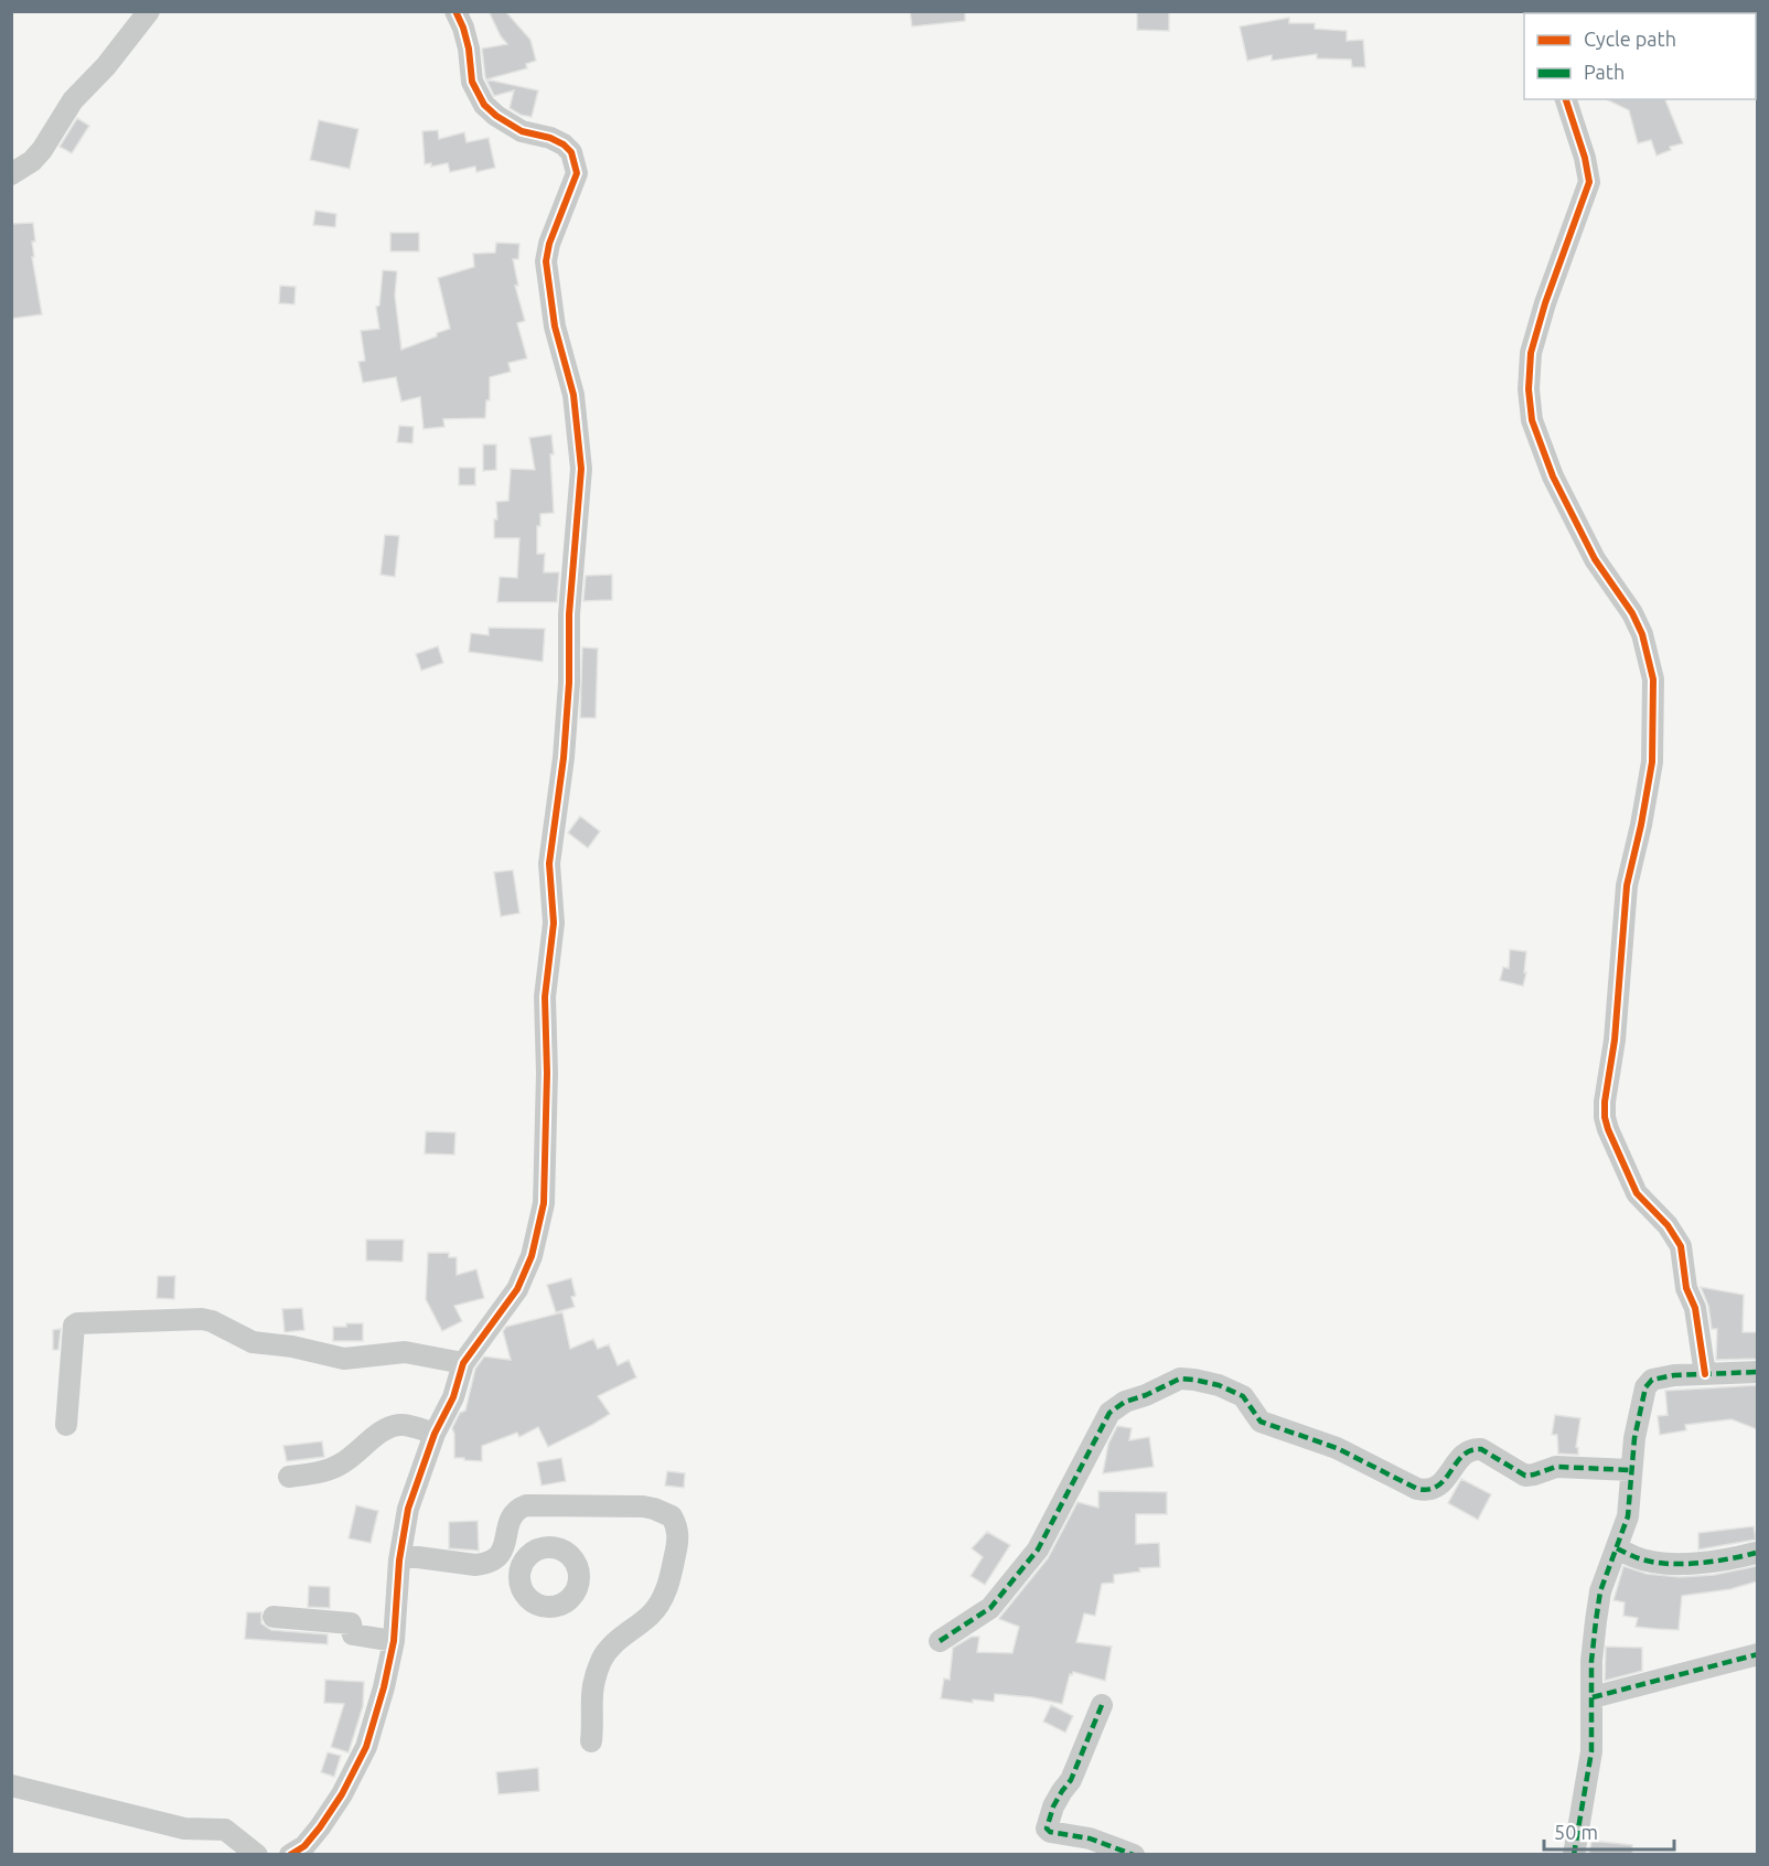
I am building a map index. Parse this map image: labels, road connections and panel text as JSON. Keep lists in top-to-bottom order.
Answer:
{
  "legend": ["Cycle path", "Path"],
  "scale_bar": "50 m"
}
